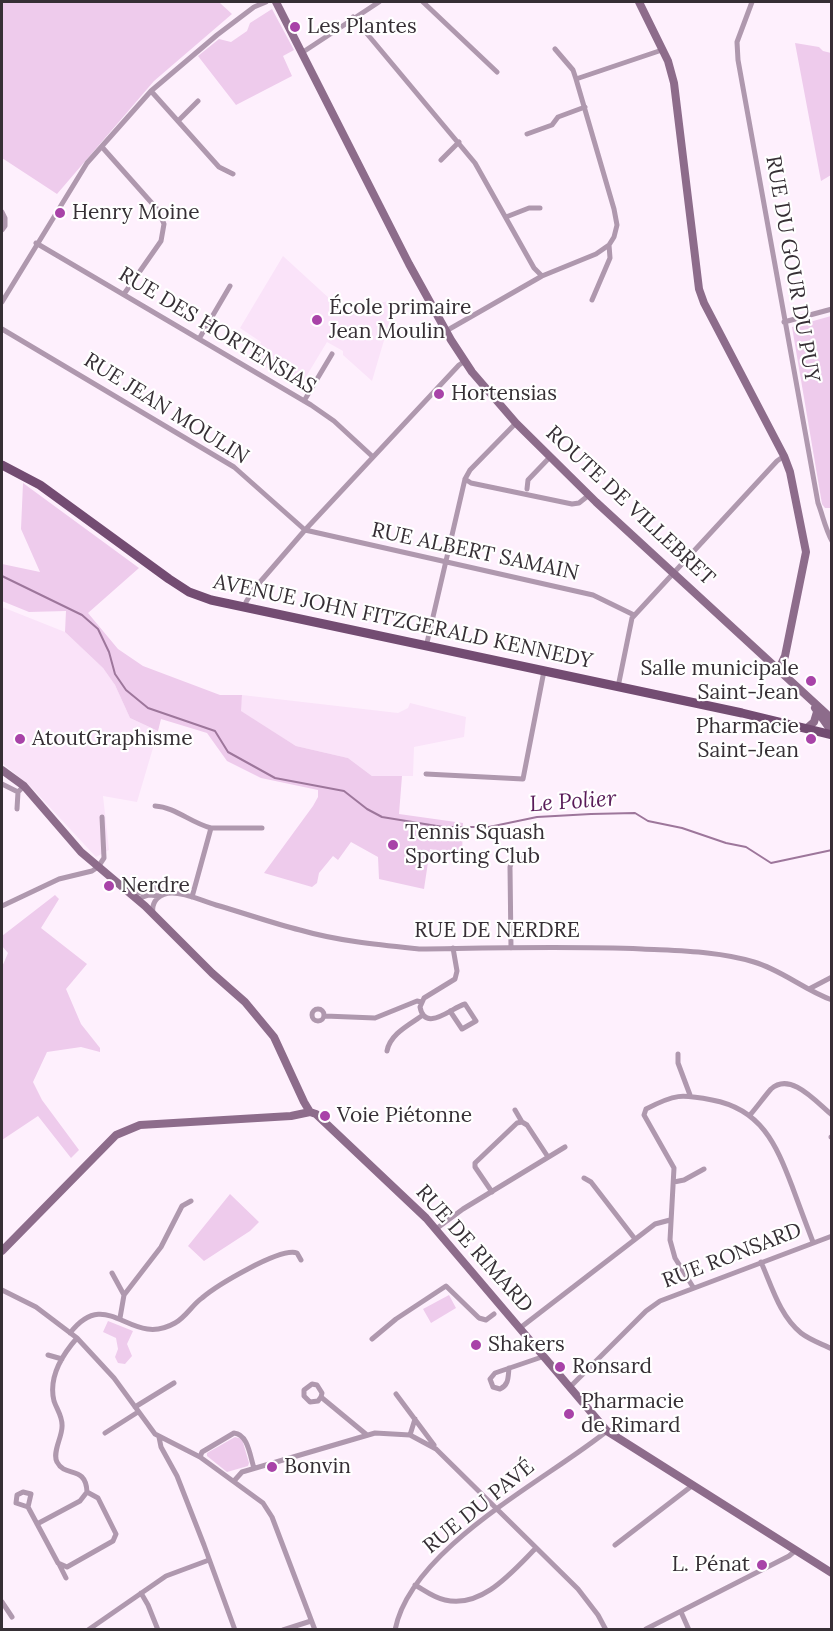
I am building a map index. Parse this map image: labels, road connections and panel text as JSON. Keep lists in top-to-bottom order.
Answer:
{
  "streets": {
    "main road": ["AVENUE JOHN FITZGERALD KENNEDY"],
    "street": [
      "RUE DU GOUR DU PUY",
      "RUE DES HORTENSIAS",
      "RUE JEAN MOULIN",
      "ROUTE DE VILLEBRET",
      "RUE ALBERT SAMAIN",
      "RUE DE NERDRE",
      "RUE DE RIMARD",
      "RUE RONSARD",
      "RUE DU PAVÉ"
    ]
  },
  "crossings": [
    ["RUE JEAN MOULIN", "RUE ALBERT SAMAIN"],
    ["RUE DE NERDRE", "RUE DE RIMARD"],
    ["RUE DE RIMARD", "RUE RONSARD"],
    ["RUE DE RIMARD", "RUE DU PAVÉ"]
  ],
  "water": ["Le Polier"],
  "places": [
    "Les Plantes",
    "Henry Moine",
    "École primaire Jean Moulin",
    "Hortensias",
    "Salle municipale Saint-Jean",
    "AtoutGraphisme",
    "Pharmacie Saint-Jean",
    "Tennis Squash Sporting Club",
    "Nerdre",
    "Voie Piétonne",
    "Shakers",
    "Ronsard",
    "Pharmacie de Rimard",
    "Bonvin",
    "L. Pénat"
  ]
}
